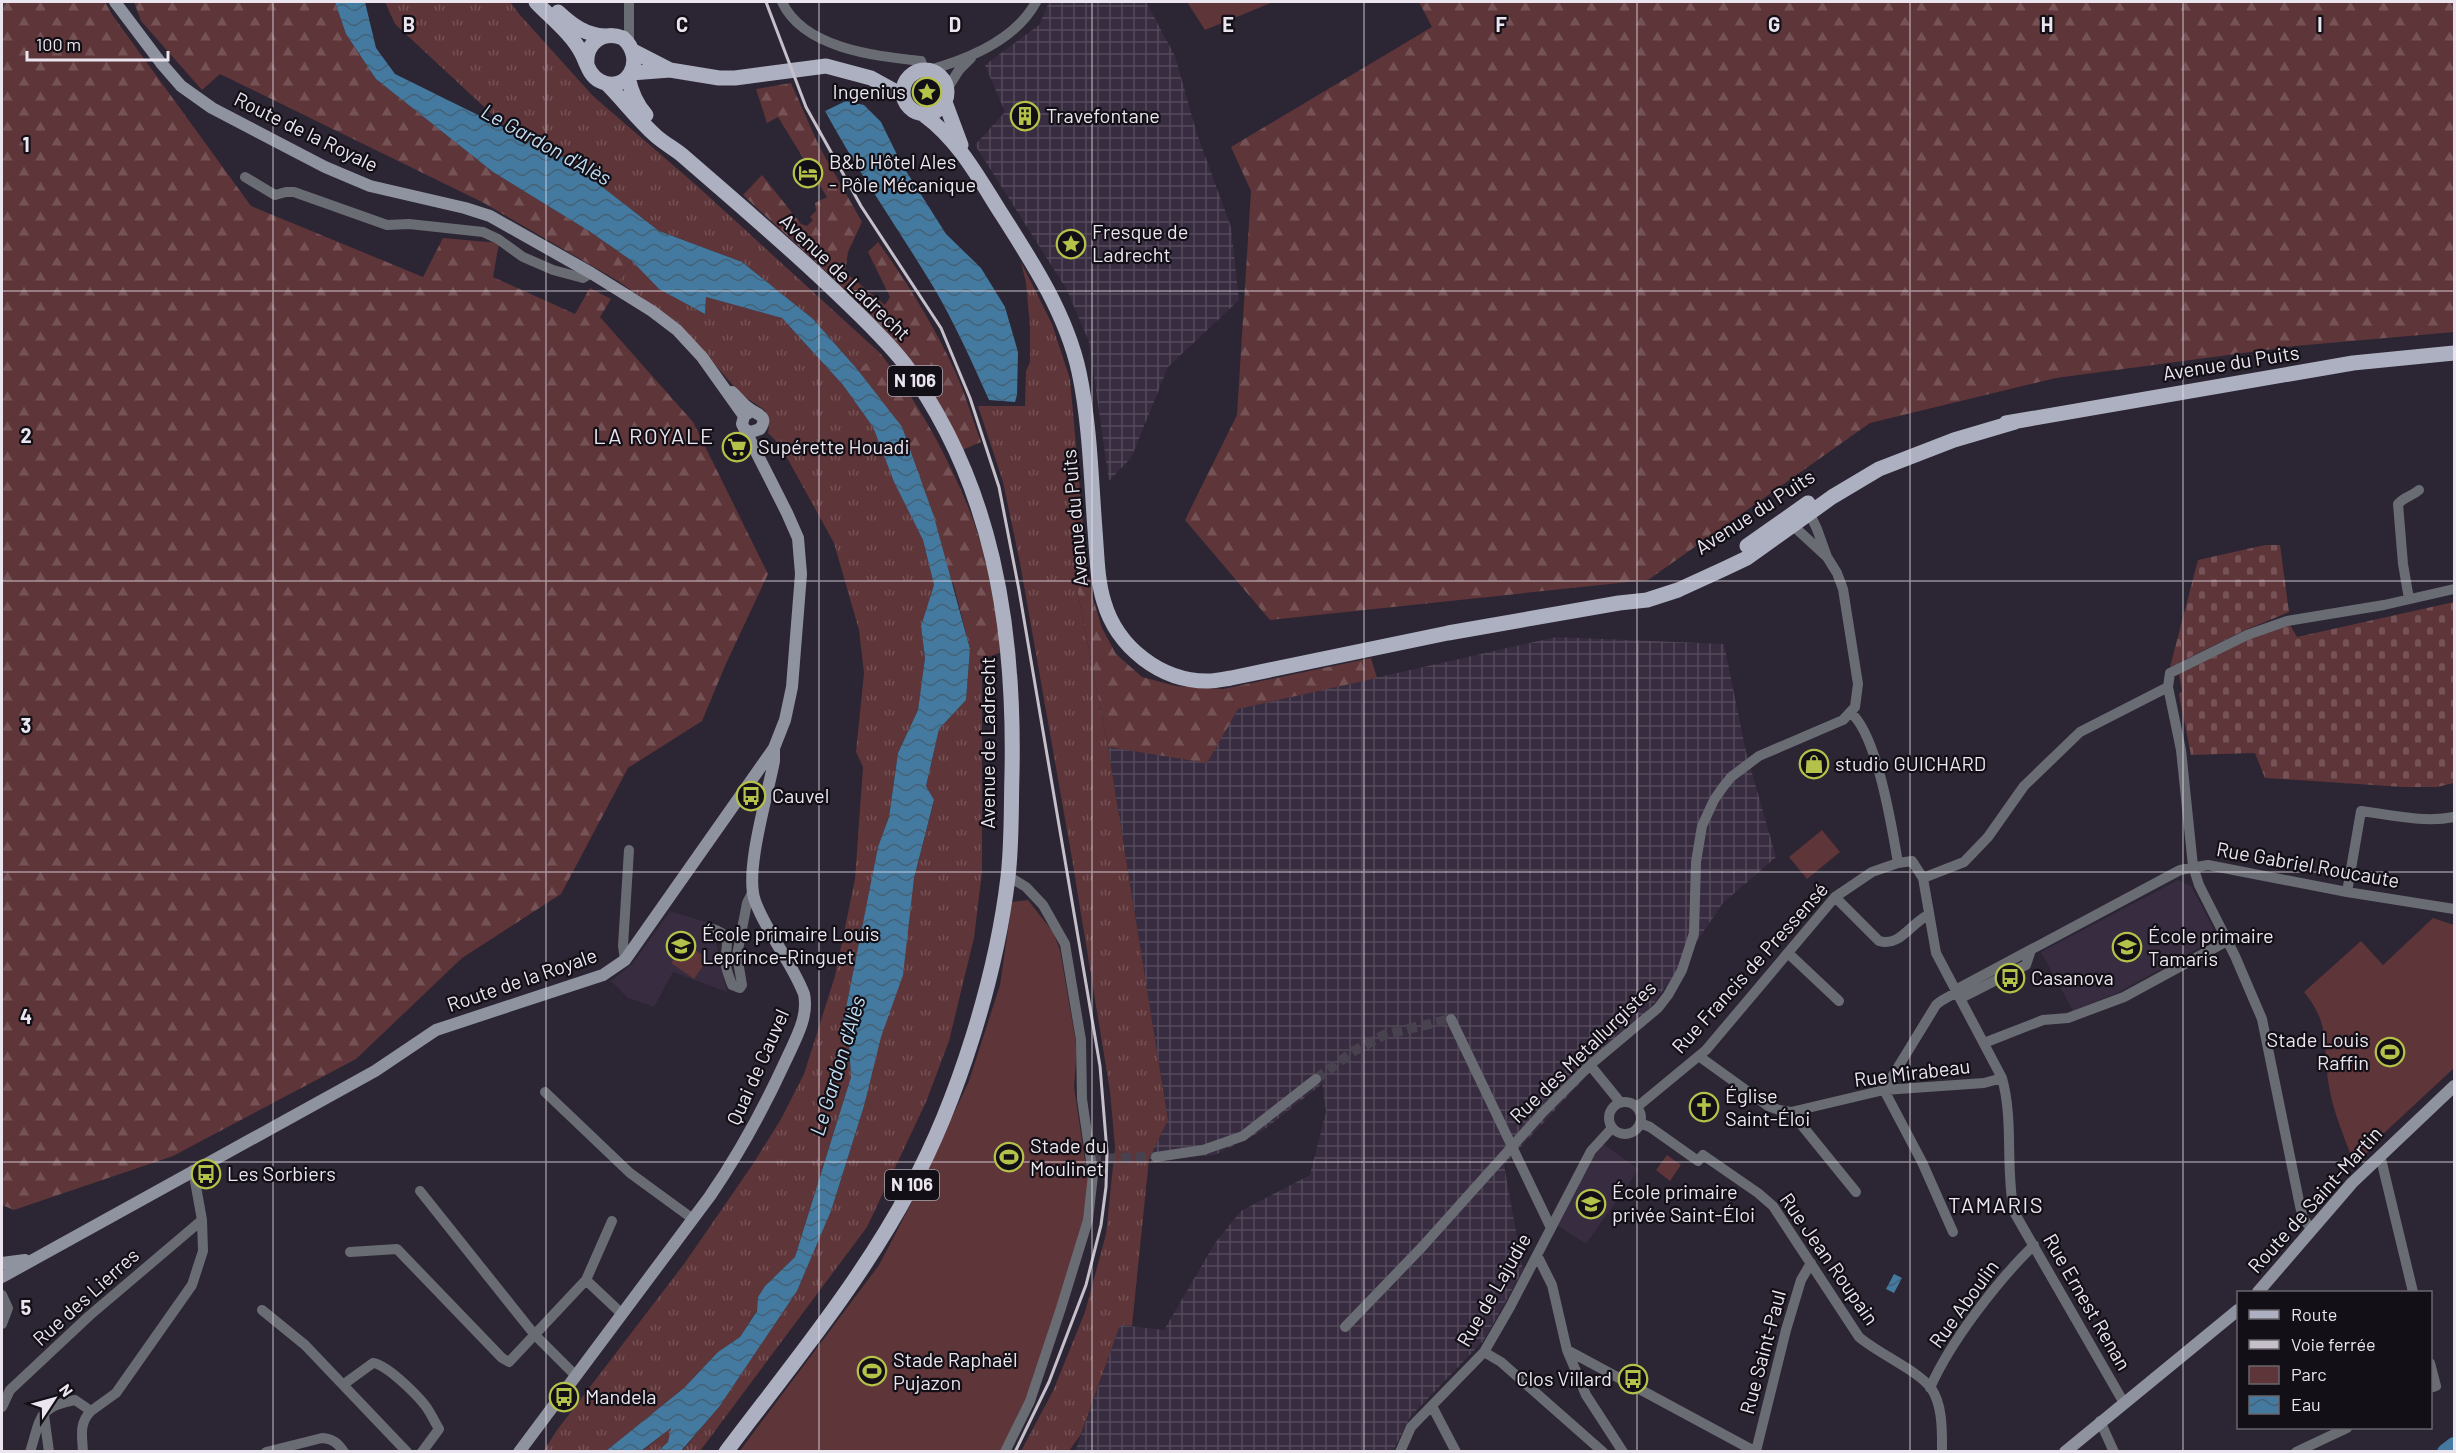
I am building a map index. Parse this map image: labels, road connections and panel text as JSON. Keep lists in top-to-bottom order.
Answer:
{
  "streets": {
    "main road": [
      "Route de la Royale",
      "Avenue de Ladrecht",
      "Avenue du Puits",
      "N 106",
      "Quai de Cauvel",
      "Route de Saint-Martin"
    ],
    "street": [
      "Rue Gabriel Roucaute",
      "Rue Francis de Pressensé",
      "Rue des Metallurgistes",
      "Rue Mirabeau",
      "Rue Jean Roupain",
      "Rue de Lajudie",
      "Rue des Lierres",
      "Rue Ernest Renan",
      "Rue Aboulin",
      "Rue Saint-Paul"
    ]
  },
  "crossings": [
    ["Route de la Royale", "Quai de Cauvel"],
    ["Avenue de Ladrecht", "N 106"],
    ["Rue Gabriel Roucaute", "Rue Mirabeau"],
    ["Rue Gabriel Roucaute", "Rue Ernest Renan"],
    ["Rue Francis de Pressensé", "Rue Jean Roupain"],
    ["Rue Mirabeau", "Rue Ernest Renan"],
    ["Rue Jean Roupain", "Rue Aboulin"],
    ["Rue Jean Roupain", "Rue Saint-Paul"],
    ["Rue Ernest Renan", "Rue Aboulin"]
  ],
  "districts": ["LA ROYALE", "TAMARIS"],
  "water": ["Le Gardon d'Alès"],
  "places": {
    "place": ["Ingenius", "Fresque de Ladrecht"],
    "building": ["Travefontane"],
    "hotel": ["B&b Hôtel Ales - Pôle Mécanique"],
    "supermarket": ["Supérette Houadi"],
    "shop": ["studio GUICHARD"],
    "bus stop": [
      "Cauvel",
      "Casanova",
      "Les Sorbiers",
      "Clos Villard",
      "Mandela"
    ],
    "school or university": ["École primaire Louis Leprince-Ringuet", "École primaire Tamaris", "École primaire privée Saint-Éloi"],
    "sports": ["Stade Louis Raffin", "Stade du Moulinet", "Stade Raphaël Pujazon"],
    "church": ["Église Saint-Éloi"]
  },
  "legend": [
    "Route",
    "Voie ferrée",
    "Parc",
    "Eau"
  ],
  "scale_bar": "100 m",
  "north": "top right",
  "grid": {
    "columns": [
      "B",
      "C",
      "D",
      "E",
      "F",
      "G",
      "H",
      "I"
    ],
    "rows": [
      "1",
      "2",
      "3",
      "4",
      "5"
    ]
  }
}
